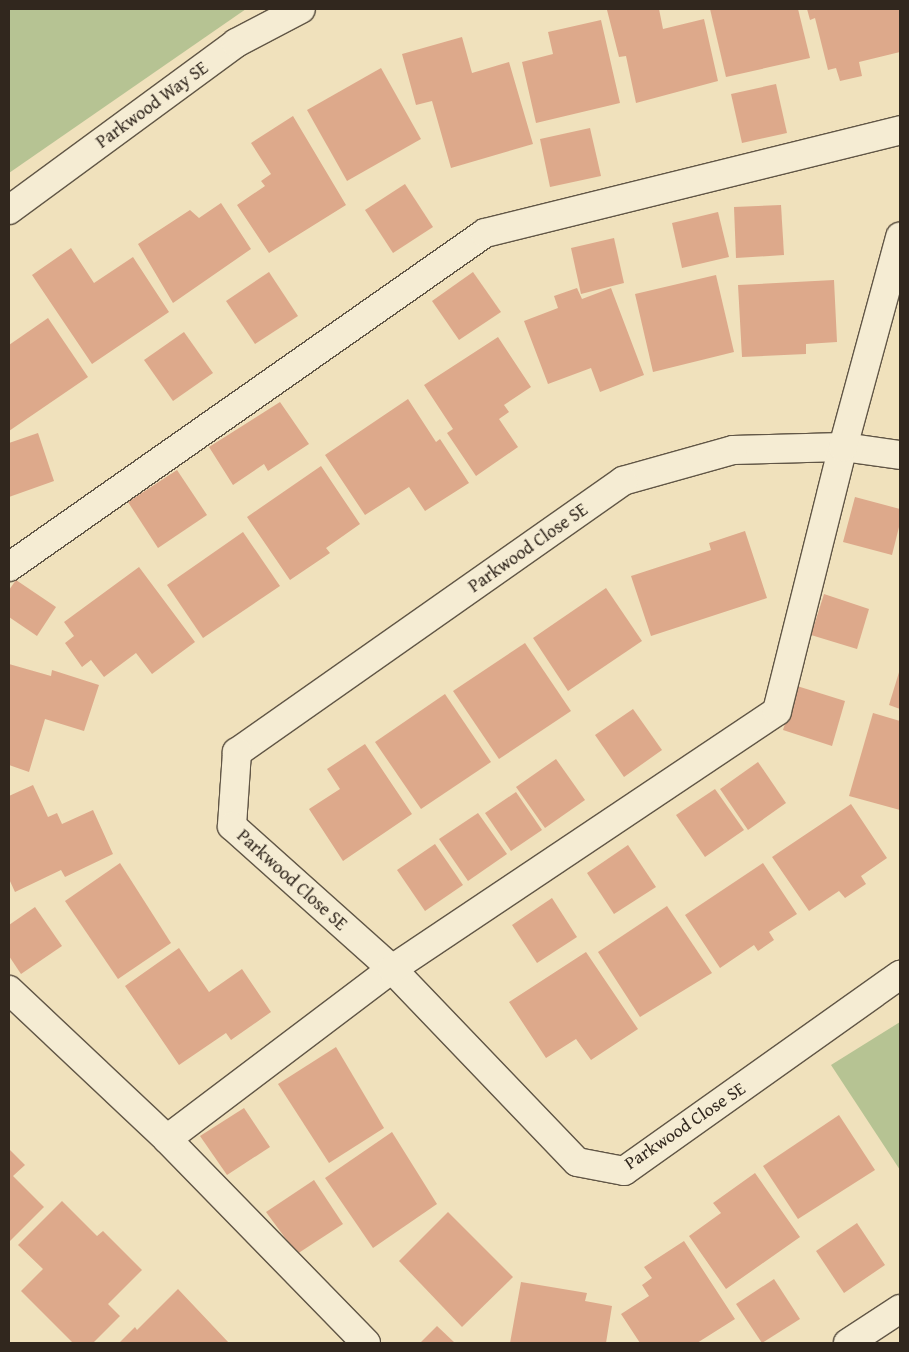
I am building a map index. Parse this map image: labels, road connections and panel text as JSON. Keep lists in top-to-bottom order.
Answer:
{
  "streets": {
    "street": ["Parkwood Way SE", "Parkwood Close SE"]
  }
}
